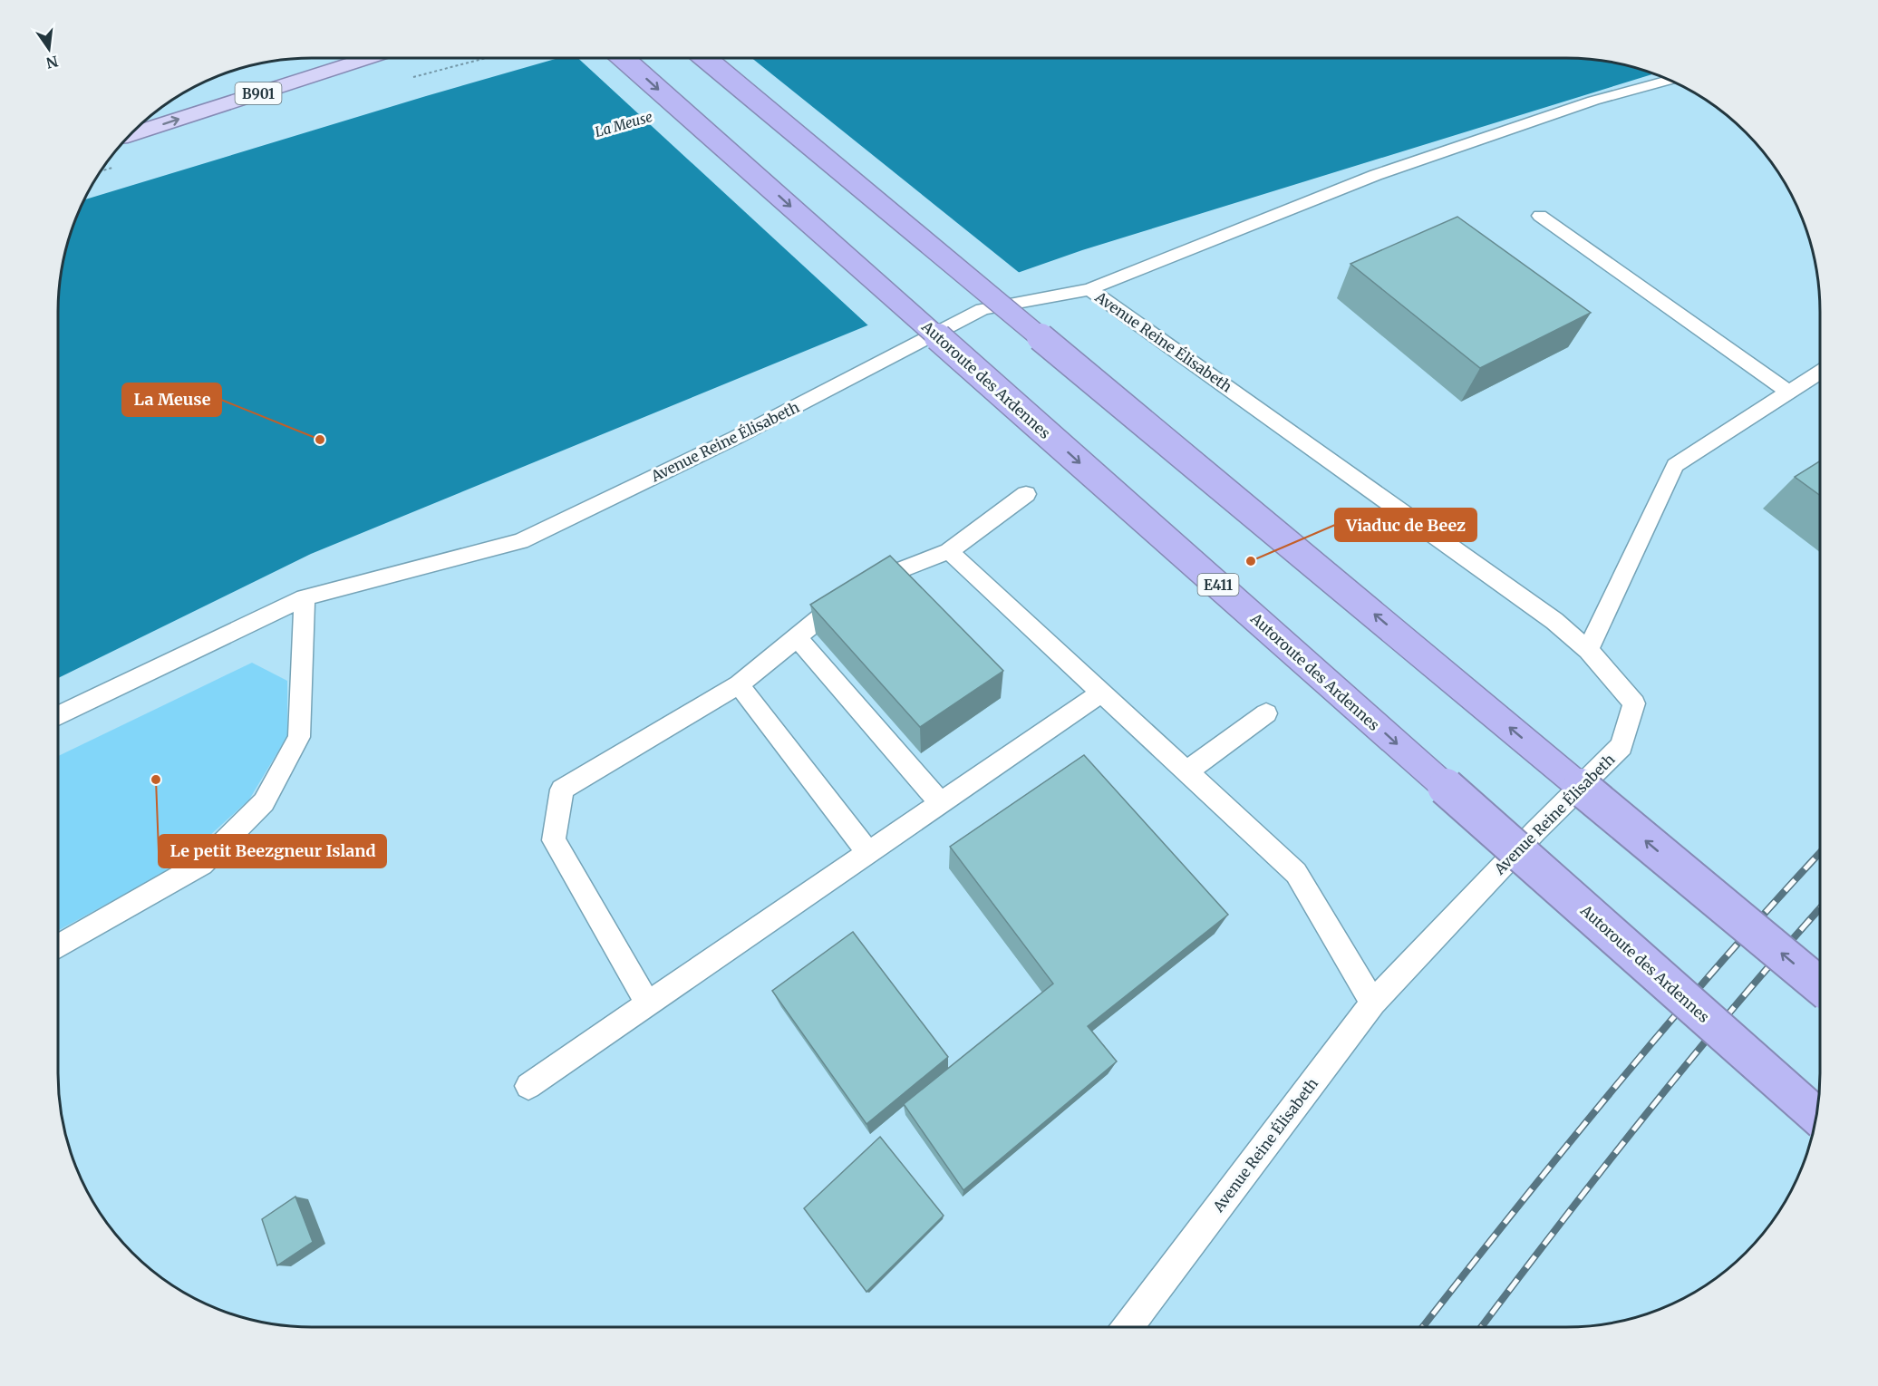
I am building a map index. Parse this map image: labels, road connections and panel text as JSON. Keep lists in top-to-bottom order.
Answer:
{
  "streets": {
    "highway": ["Autoroute des Ardennes", "E411"],
    "main road": ["B901"],
    "lane": ["Avenue Reine Élisabeth"]
  },
  "water": ["La Meuse"],
  "places": ["La Meuse", "Viaduc de Beez", "Le petit Beezgneur Island"],
  "north": "bottom"
}
